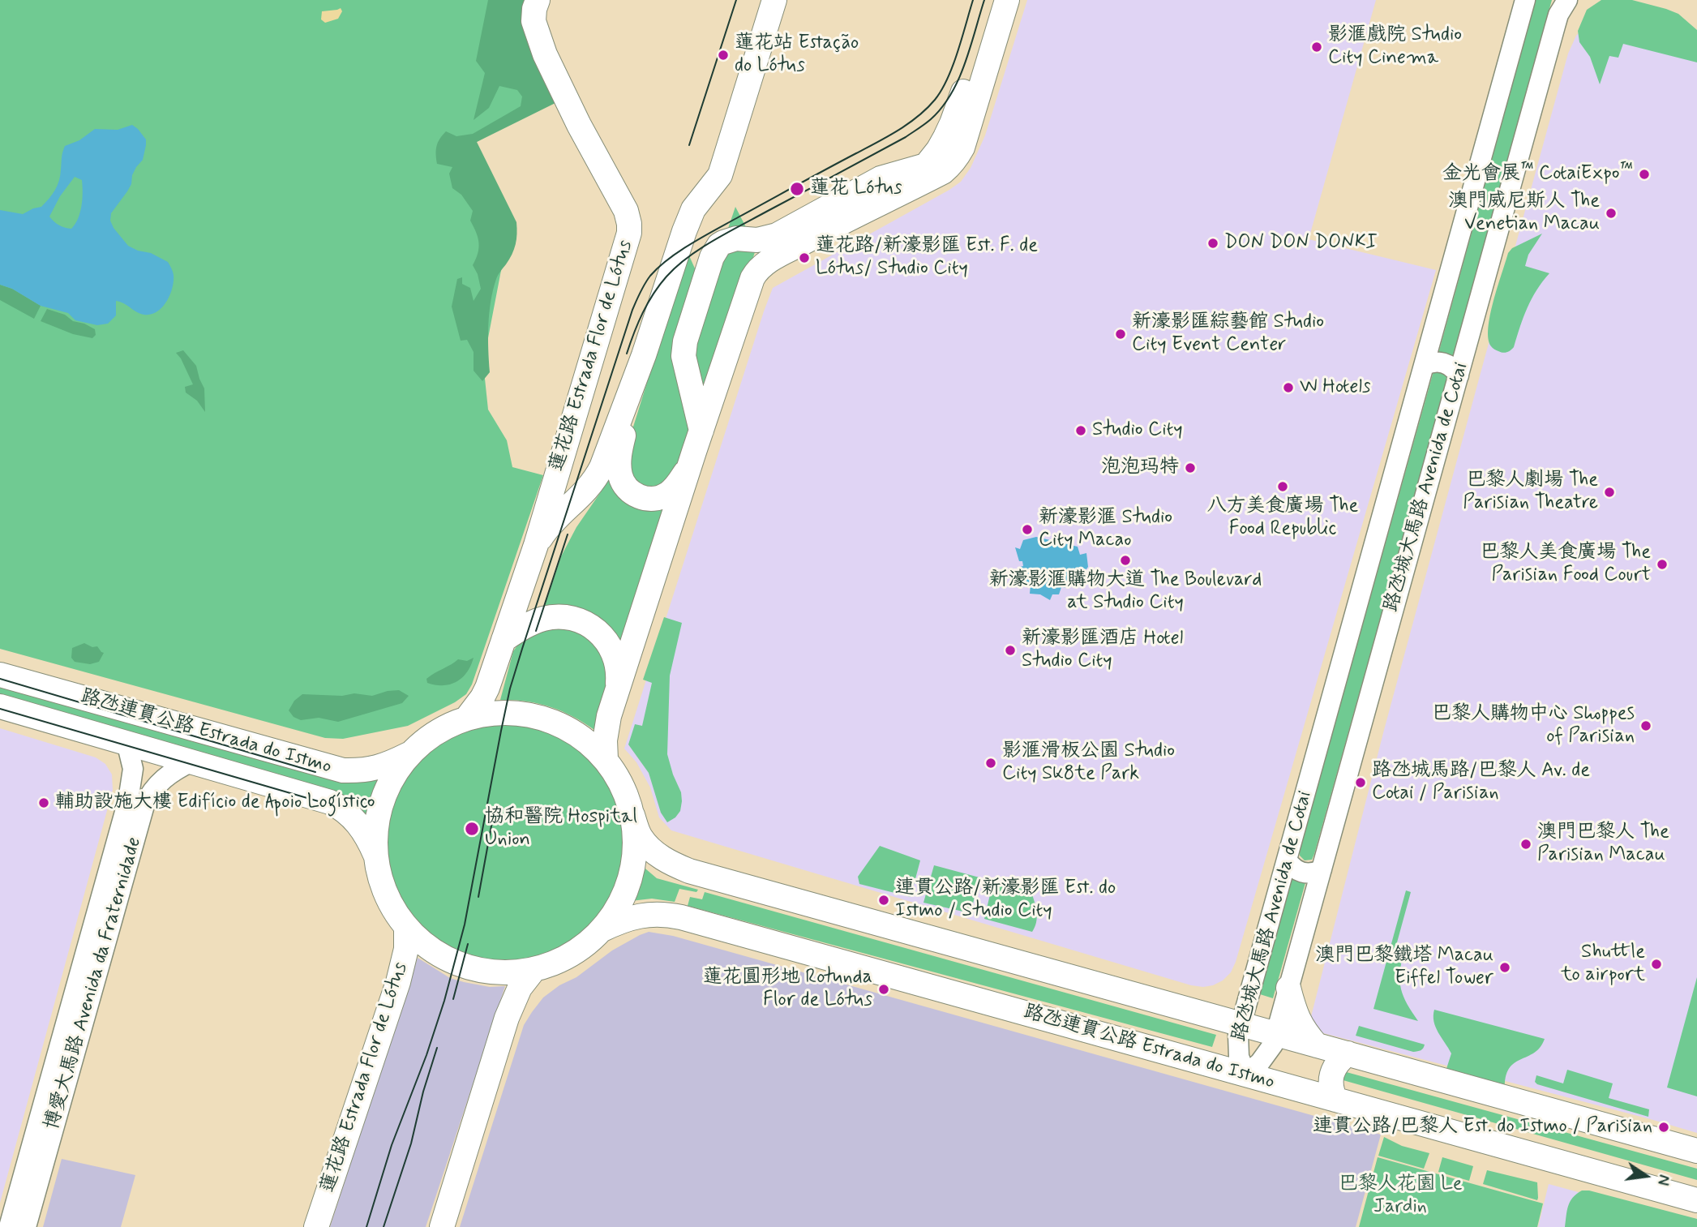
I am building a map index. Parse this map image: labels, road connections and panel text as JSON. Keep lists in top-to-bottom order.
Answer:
{
  "streets": {
    "main road": ["蓮花路 Estrada Flor de Lótus", "路氹連貫公路 Estrada do Istmo"],
    "street": ["路氹城大馬路 Avenida de Cotai", "博愛大馬路 Avenida da Fraternidade"]
  },
  "crossings": [
    ["路氹城大馬路 Avenida de Cotai", "路氹連貫公路 Estrada do Istmo"],
    ["路氹連貫公路 Estrada do Istmo", "博愛大馬路 Avenida da Fraternidade"]
  ],
  "parks": ["巴黎人花園 Le Jardin"],
  "places": [
    "影滙戲院 Studio City Cinema",
    "蓮花站 Estação do Lótus",
    "金光會展™ CotaiExpo™",
    "蓮花 Lótus",
    "澳門威尼斯人 The Venetian Macau",
    "DON DON DONKI",
    "蓮花路/新濠影匯 Est. F. de Lótus/ Studio City",
    "新濠影匯綜藝館 Studio City Event Center",
    "W Hotels",
    "Studio City",
    "泡泡玛特",
    "八方美食廣場 The Food Republic",
    "巴黎人劇場 The Parisian Theatre",
    "新濠影滙 Studio City Macao",
    "新濠影滙購物大道 The Boulevard at Studio City",
    "巴黎人美食廣場 The Parisian Food Court",
    "新濠影匯酒店 Hotel Studio City",
    "巴黎人購物中心 Shoppes of Parisian",
    "影滙滑板公園 Studio City Sk8te Park",
    "路氹城馬路/巴黎人 Av. de Cotai / Parisian",
    "輔助設施大樓 Edifício de Apoio Logístico",
    "協和醫院 Hospital Union",
    "澳門巴黎人 The Parisian Macau",
    "連貫公路/新濠影匯 Est. do Istmo / Studio City",
    "Shuttle to airport",
    "澳門巴黎鐵塔 Macau Eiffel Tower",
    "蓮花圓形地 Rotunda Flor de Lótus",
    "連貫公路/巴黎人 Est. do Istmo / Parisian"
  ],
  "north": "right"
}
